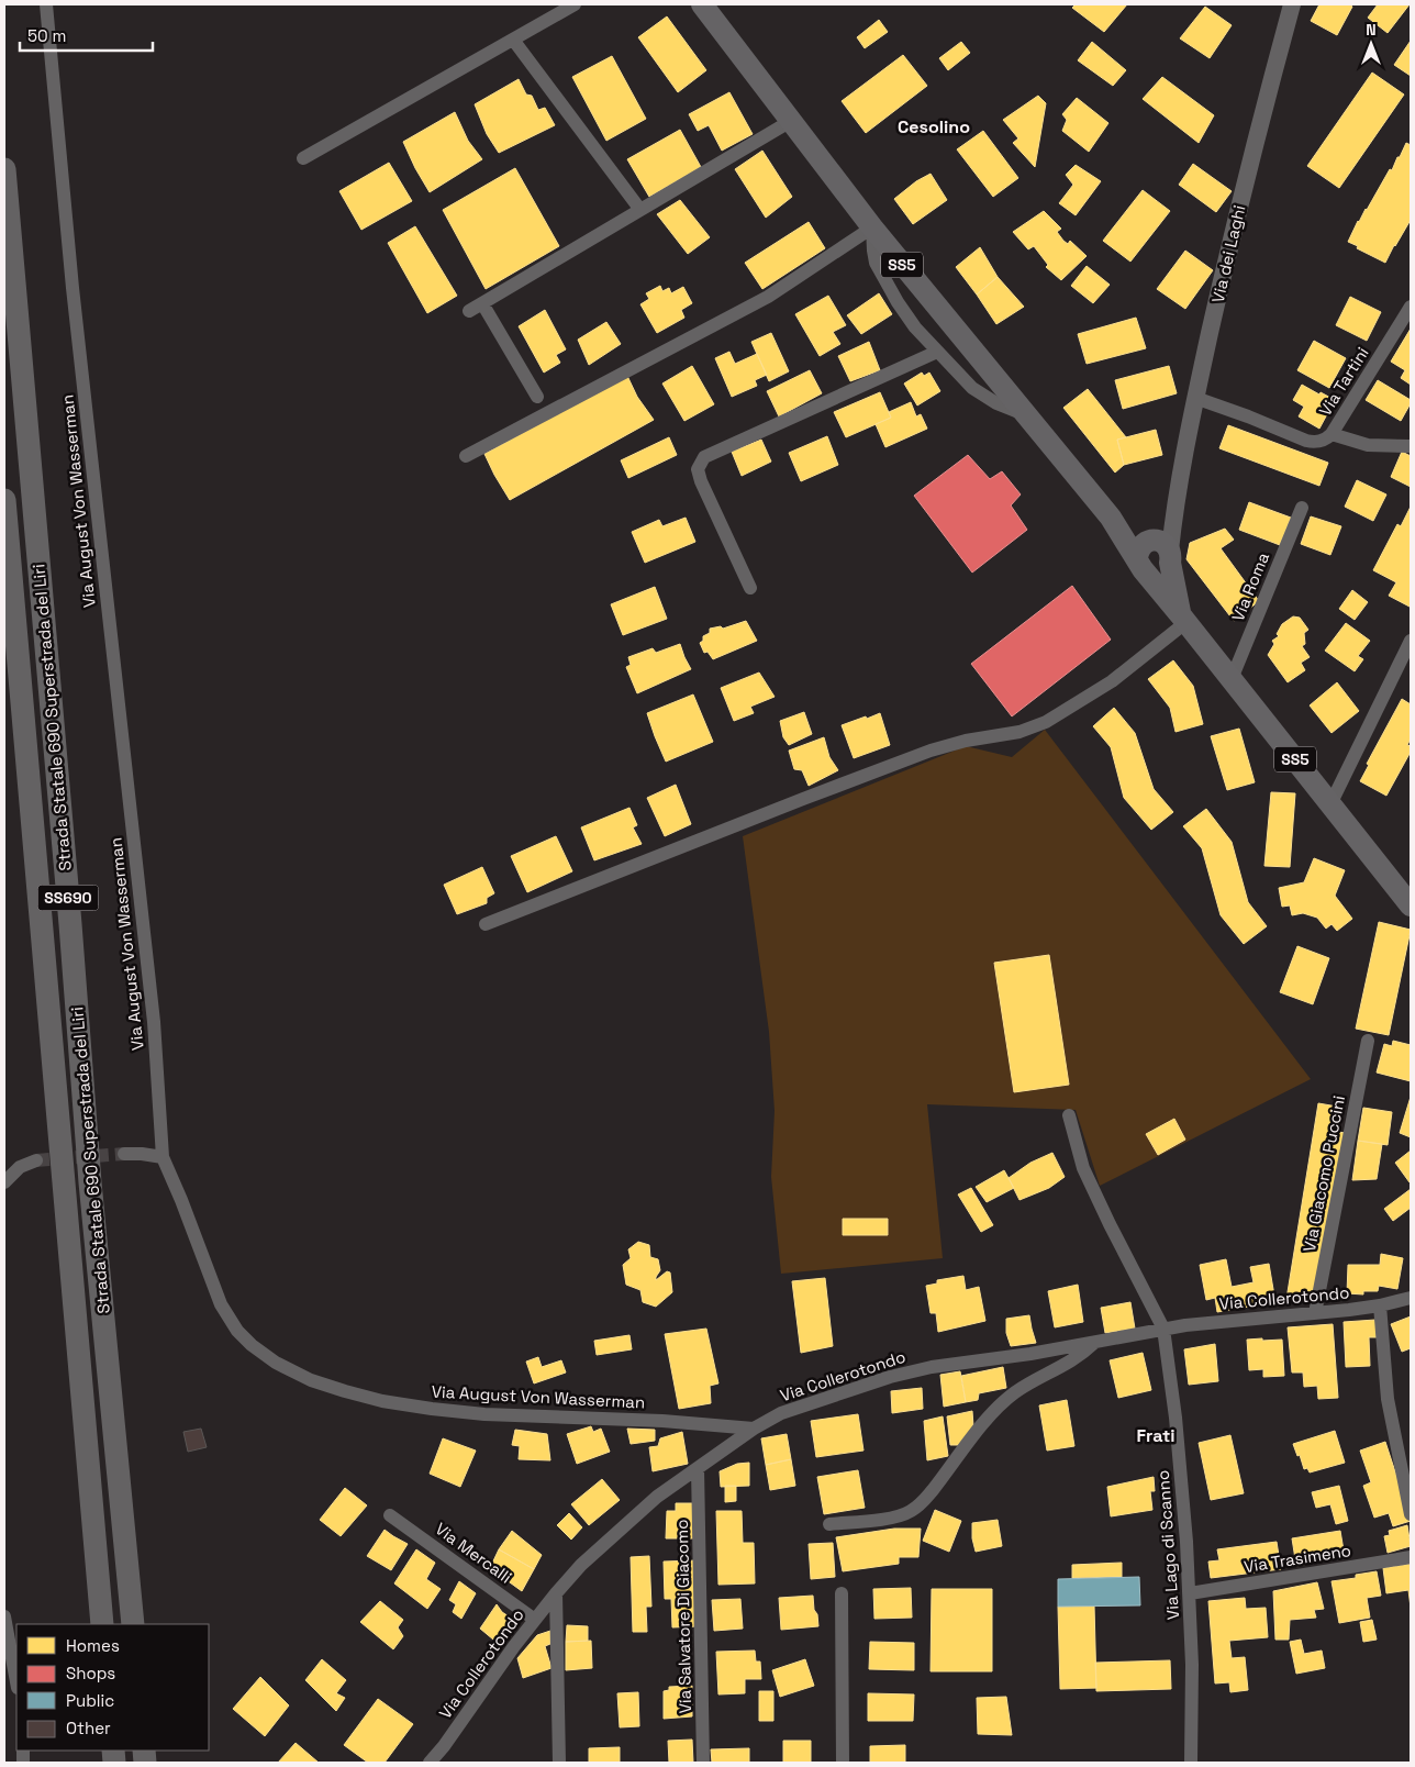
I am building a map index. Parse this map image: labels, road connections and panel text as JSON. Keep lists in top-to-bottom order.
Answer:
{
  "streets": {
    "highway": ["Strada Statale 690 Superstrada del Liri", "SS690"],
    "main road": ["SS5"],
    "street": [
      "Via dei Laghi",
      "Via Tartini",
      "Via August Von Wasserman",
      "Via Roma",
      "Via Giacomo Puccini",
      "Via Collerotondo",
      "Via Lago di Scanno",
      "Via Mercalli",
      "Via Trasimeno",
      "Via Salvatore Di Giacomo"
    ]
  },
  "crossings": [
    ["Via dei Laghi", "SS5"],
    ["Via dei Laghi", "Via Tartini"],
    ["SS5", "Via Roma"],
    ["Via August Von Wasserman", "Via Collerotondo"],
    ["Via Giacomo Puccini", "Via Collerotondo"],
    ["Via Collerotondo", "Via Lago di Scanno"],
    ["Via Collerotondo", "Via Mercalli"],
    ["Via Collerotondo", "Via Salvatore Di Giacomo"],
    ["Via Lago di Scanno", "Via Trasimeno"]
  ],
  "districts": ["Cesolino", "Frati"],
  "legend": [
    "Homes",
    "Shops",
    "Public",
    "Other"
  ],
  "scale_bar": "50 m",
  "north": "top"
}
